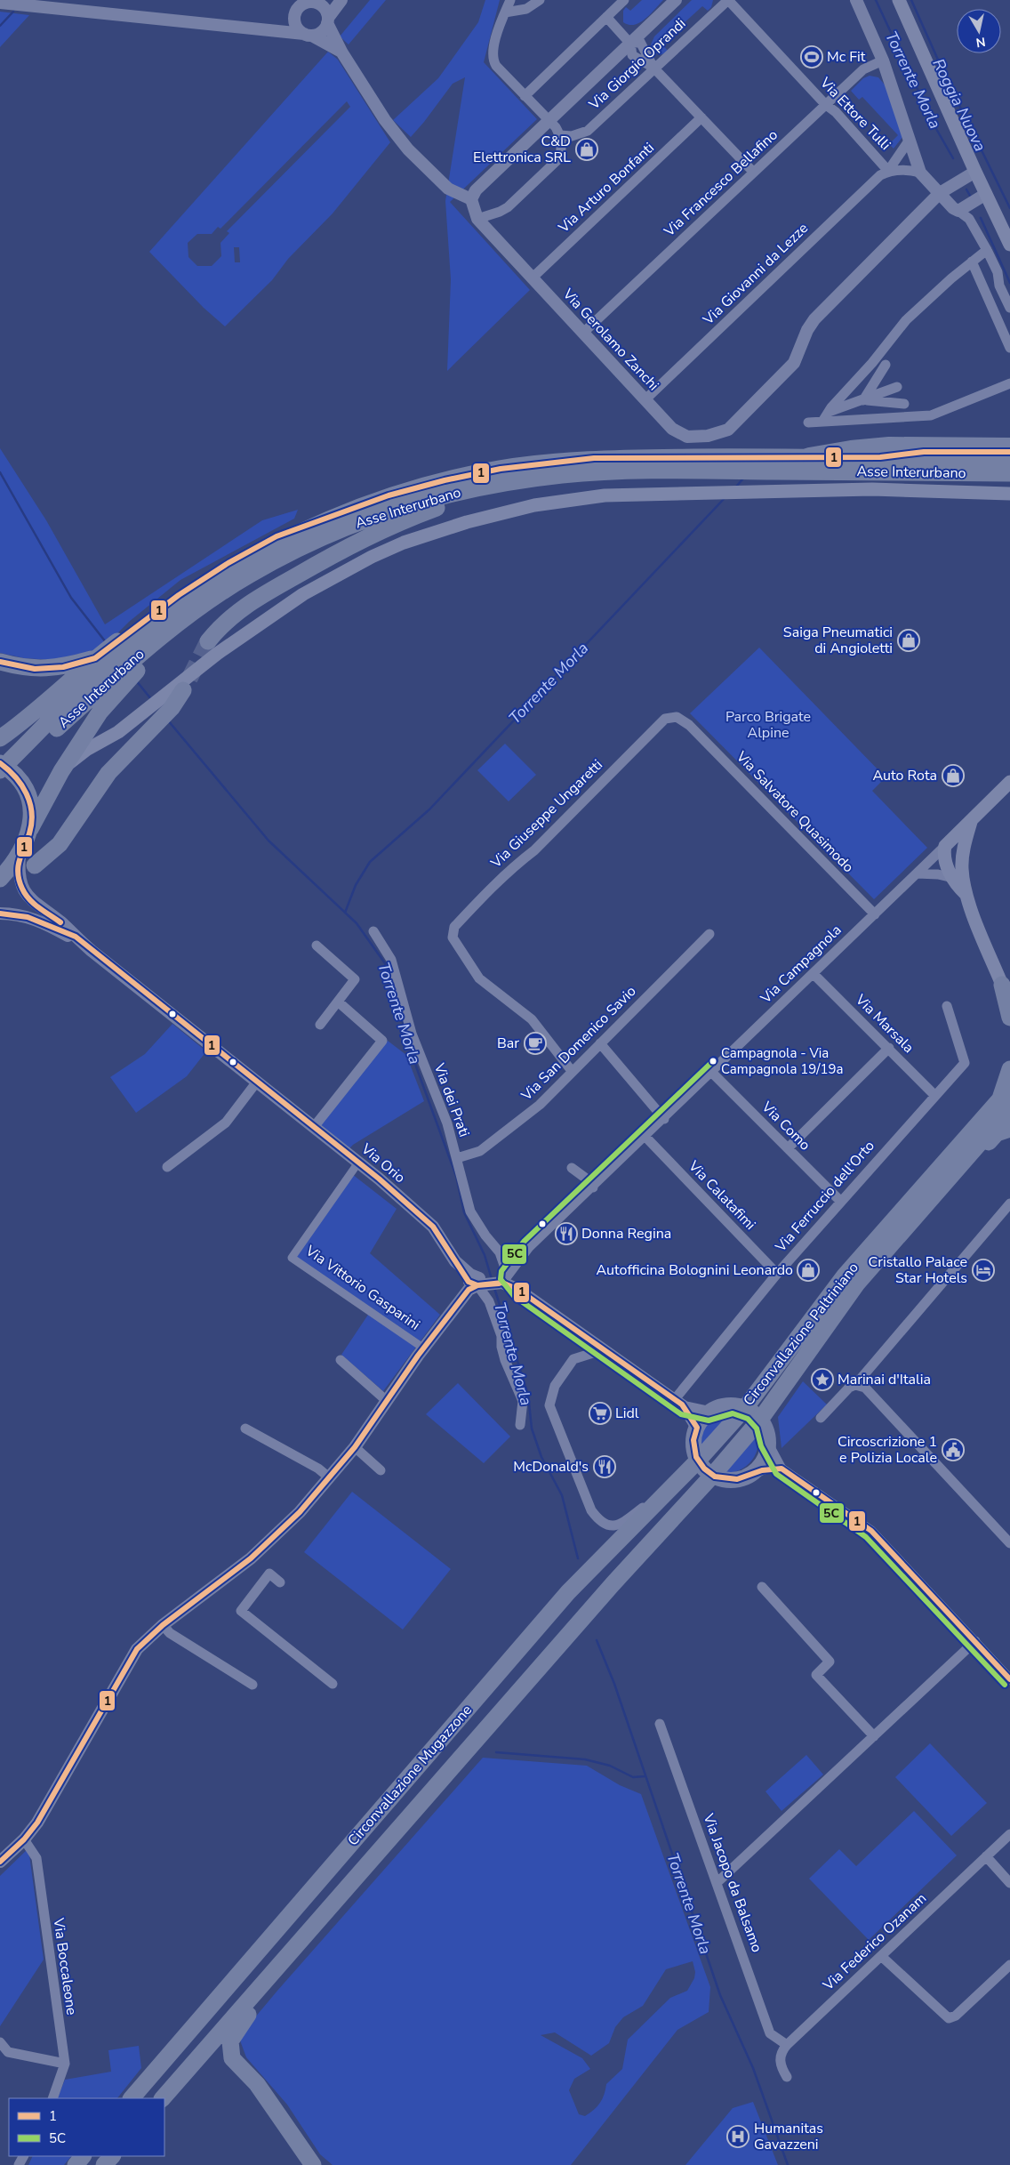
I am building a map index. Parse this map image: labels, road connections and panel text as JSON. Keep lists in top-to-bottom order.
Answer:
{
  "streets": {
    "highway": ["Asse Interurbano", "Circonvallazione Paltriniano", "Circonvallazione Mugazzone"],
    "main road": ["Via Campagnola"],
    "street": [
      "Via Giorgio Oprandi",
      "Via Ettore Tulli",
      "Via Francesco Bellafino",
      "Via Arturo Bonfanti",
      "Via Giovanni da Lezze",
      "Via Gerolamo Zanchi",
      "Via Salvatore Quasimodo",
      "Via Giuseppe Ungaretti",
      "Via Marsala",
      "Via San Domenico Savio",
      "Via dei Prati",
      "Via Como",
      "Via Orio",
      "Via Calatafimi",
      "Via Ferruccio dell'Orto",
      "Via Vittorio Gasparini",
      "Via Jacopo da Balsamo",
      "Via Federico Ozanam",
      "Via Boccaleone"
    ]
  },
  "crossings": [
    ["Via Giorgio Oprandi", "Via Ettore Tulli"],
    ["Via Ettore Tulli", "Via Francesco Bellafino"],
    ["Via Ettore Tulli", "Via Giovanni da Lezze"],
    ["Via Francesco Bellafino", "Via Gerolamo Zanchi"],
    ["Via Arturo Bonfanti", "Via Gerolamo Zanchi"],
    ["Via Giovanni da Lezze", "Via Gerolamo Zanchi"],
    ["Via Salvatore Quasimodo", "Via Giuseppe Ungaretti"],
    ["Via Salvatore Quasimodo", "Via Campagnola"],
    ["Via Giuseppe Ungaretti", "Via San Domenico Savio"],
    ["Via Campagnola", "Via Marsala"],
    ["Via Campagnola", "Via dei Prati"],
    ["Via Campagnola", "Via Como"],
    ["Via Campagnola", "Via Calatafimi"],
    ["Via Marsala", "Via Ferruccio dell'Orto"],
    ["Via San Domenico Savio", "Via dei Prati"],
    ["Via Como", "Via Ferruccio dell'Orto"],
    ["Via Orio", "Via Vittorio Gasparini"],
    ["Via Calatafimi", "Via Ferruccio dell'Orto"],
    ["Via Ferruccio dell'Orto", "Circonvallazione Paltriniano"],
    ["Via Ferruccio dell'Orto", "Circonvallazione Mugazzone"],
    ["Via Vittorio Gasparini", "Via Boccaleone"],
    ["Circonvallazione Paltriniano", "Circonvallazione Mugazzone"],
    ["Via Jacopo da Balsamo", "Via Federico Ozanam"]
  ],
  "water": ["Torrente Morla", "Roggia Nuova"],
  "parks": ["Parco Brigate Alpine"],
  "places": {
    "sports": ["Mc Fit"],
    "shop": [
      "C&D Elettronica SRL",
      "Saiga Pneumatici di Angioletti",
      "Auto Rota",
      "Autofficina Bolognini Leonardo"
    ],
    "cafe": ["Bar"],
    "other": ["Campagnola - Via Campagnola 19/19a"],
    "restaurant": ["Donna Regina", "McDonald's"],
    "hotel": ["Cristallo Palace Star Hotels"],
    "place": ["Marinai d'Italia"],
    "supermarket": ["Lidl"],
    "public building": ["Circoscrizione 1 e Polizia Locale"],
    "hospital": ["Humanitas Gavazzeni"]
  },
  "lines": ["transit line 1", "transit line 5C"],
  "legend": ["1", "5C"],
  "north": "bottom"
}
